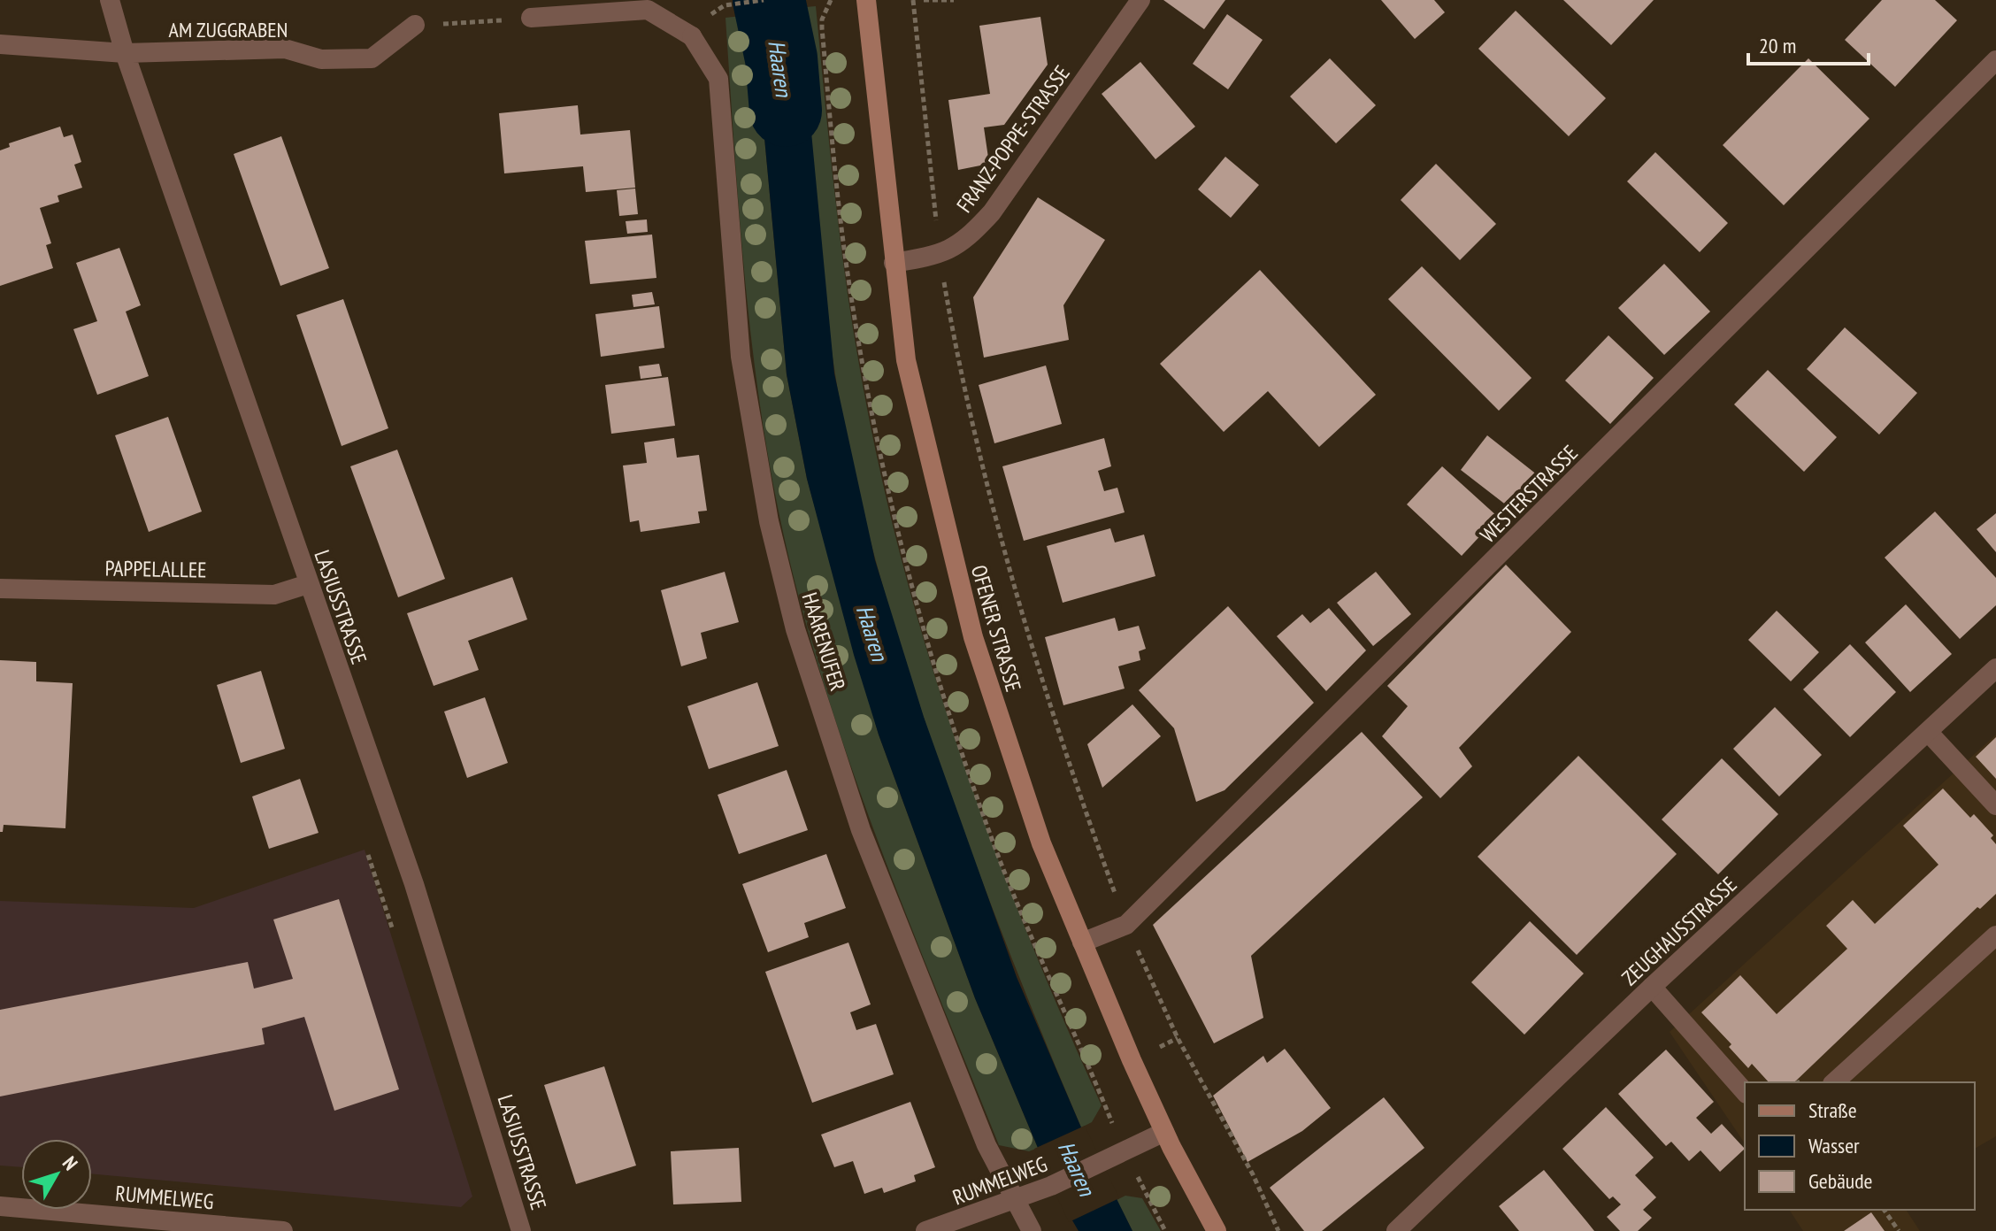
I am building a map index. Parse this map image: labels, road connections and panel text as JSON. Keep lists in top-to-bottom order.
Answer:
{
  "streets": {
    "main road": ["OFENER STRASSE"],
    "street": [
      "AM ZUGGRABEN",
      "FRANZ-POPPE-STRASSE",
      "WESTERSTRASSE",
      "PAPPELALLEE",
      "LASIUSSTRASSE",
      "HAARENUFER",
      "ZEUGHAUSSTRASSE",
      "RUMMELWEG"
    ]
  },
  "crossings": [
    ["AM ZUGGRABEN", "LASIUSSTRASSE"],
    ["FRANZ-POPPE-STRASSE", "OFENER STRASSE"],
    ["WESTERSTRASSE", "OFENER STRASSE"],
    ["PAPPELALLEE", "LASIUSSTRASSE"],
    ["OFENER STRASSE", "RUMMELWEG"],
    ["HAARENUFER", "RUMMELWEG"]
  ],
  "water": ["Haaren"],
  "legend": ["Straße", "Wasser", "Gebäude"],
  "scale_bar": "20 m",
  "north": "top right"
}
